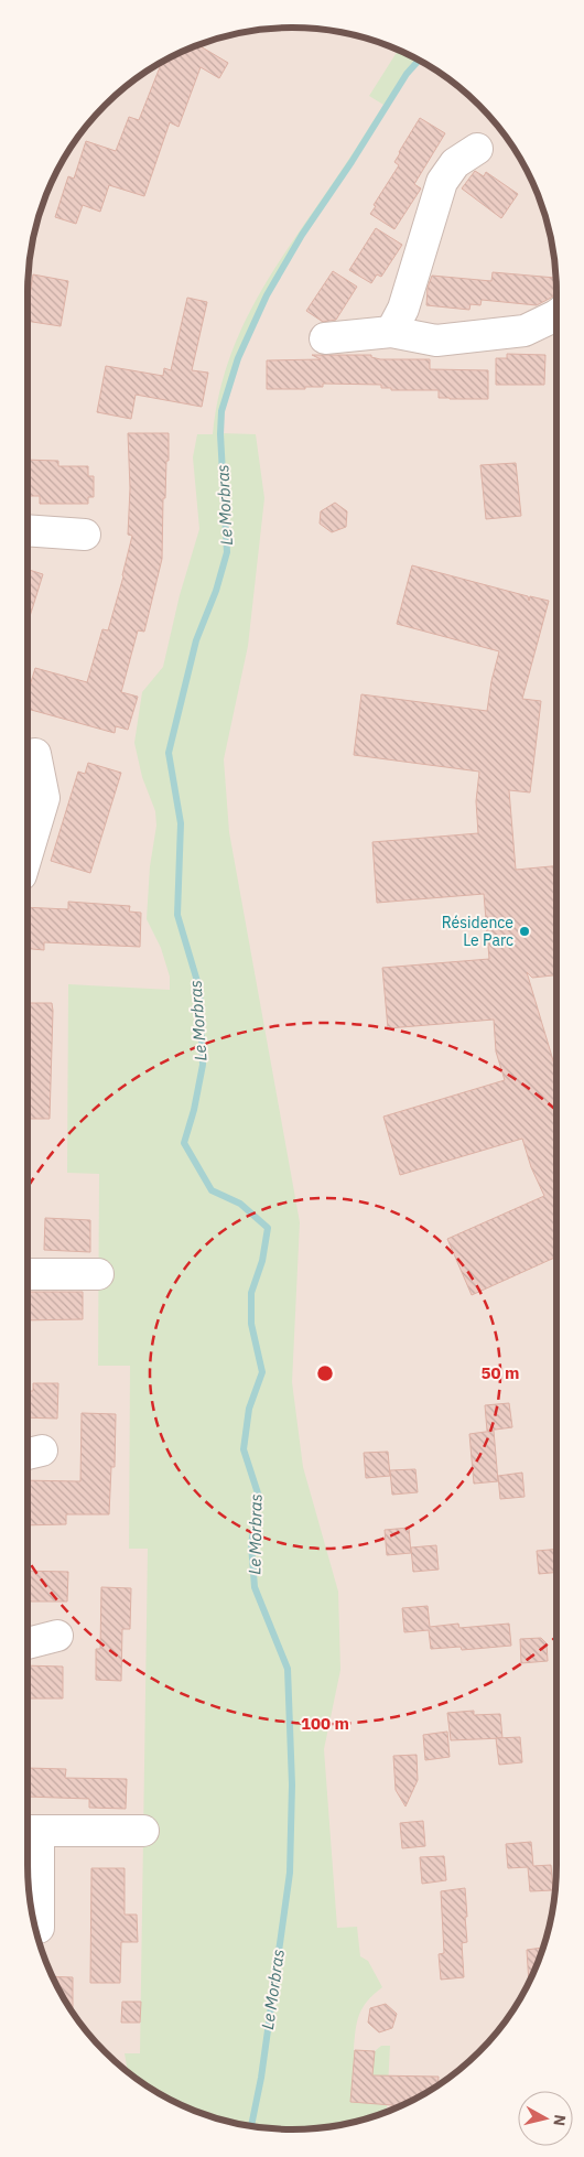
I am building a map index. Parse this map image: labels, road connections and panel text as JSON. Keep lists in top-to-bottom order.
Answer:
{
  "water": ["Le Morbras"],
  "places": ["Résidence Le Parc"],
  "north": "right",
  "rings": ["50 m", "100 m"]
}
